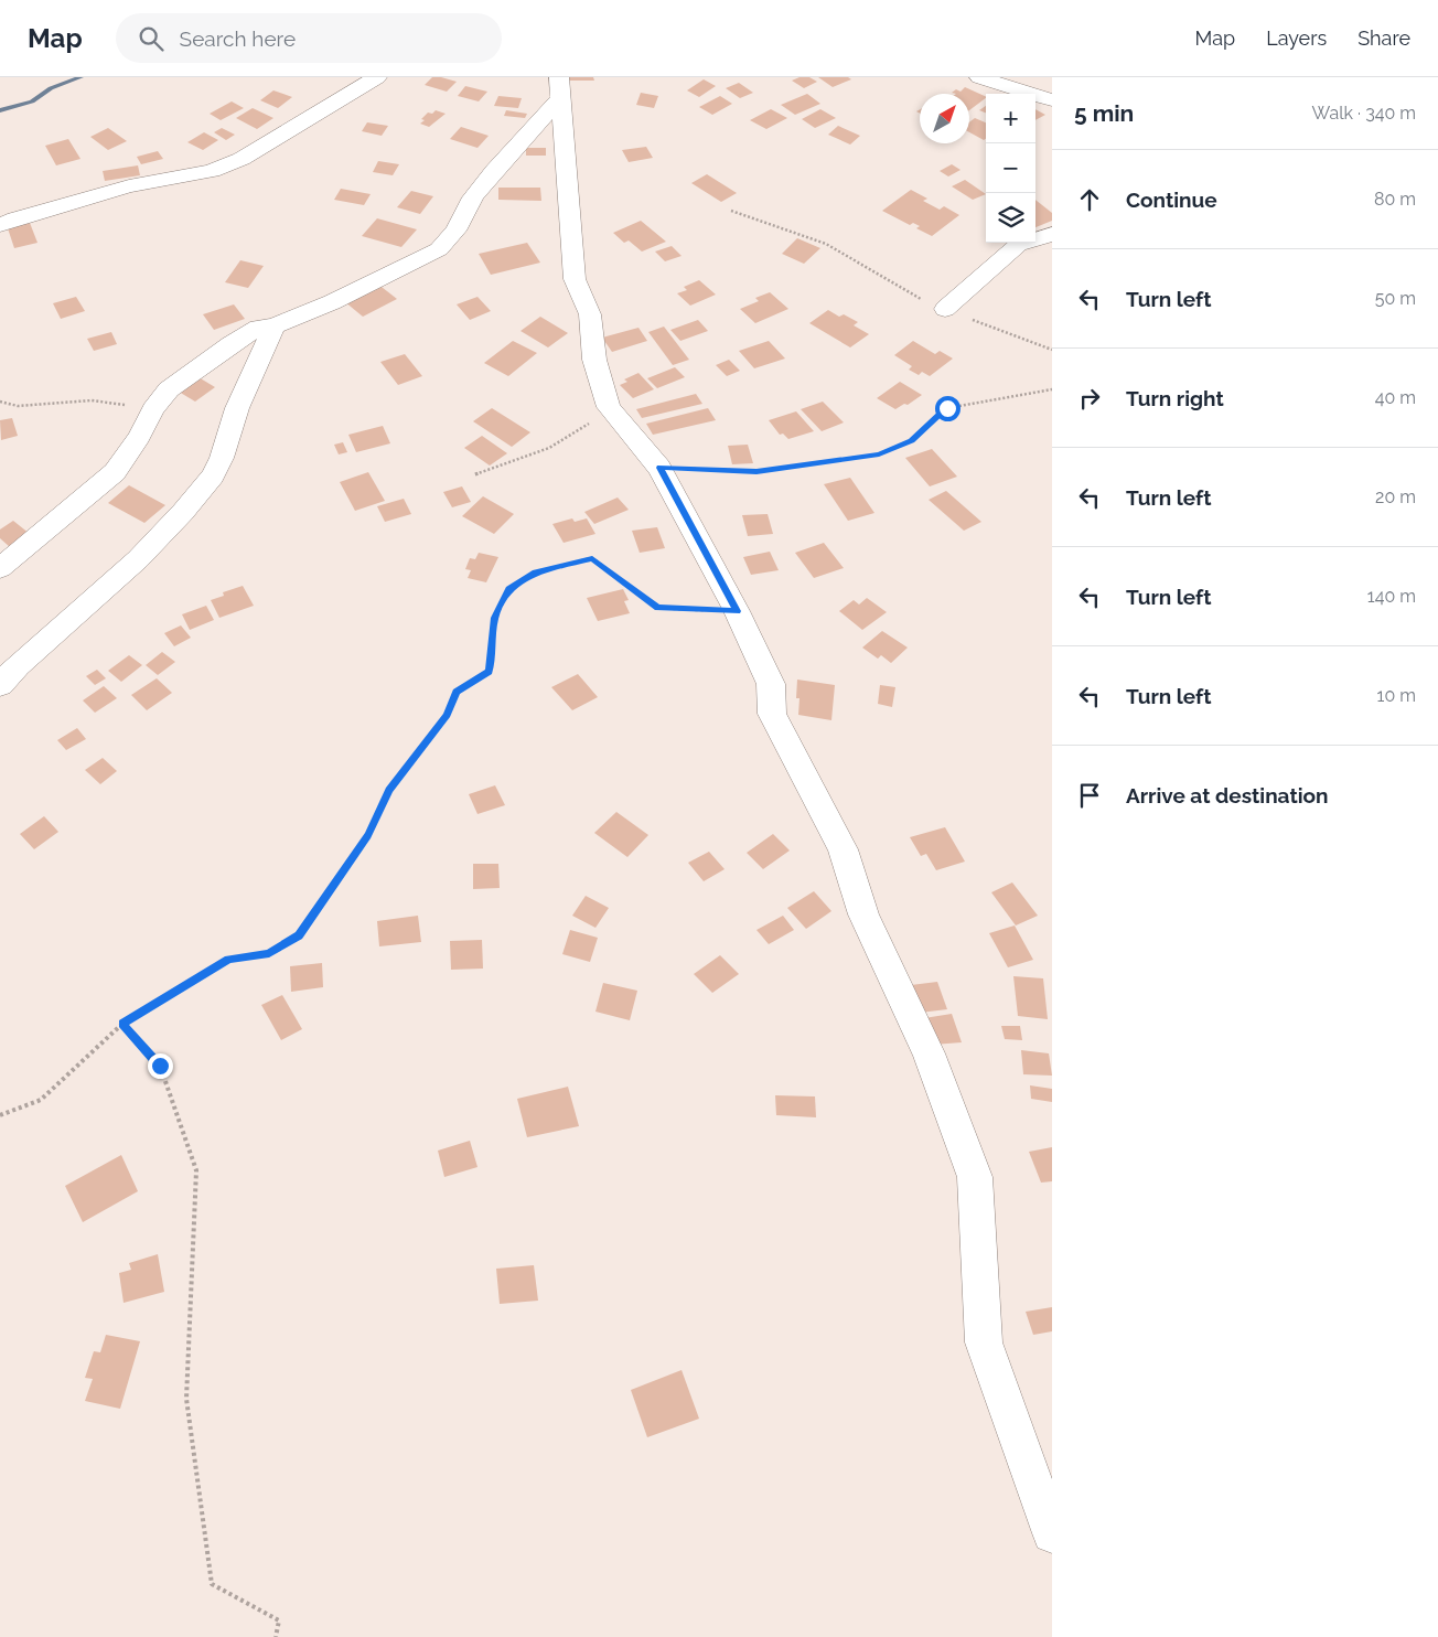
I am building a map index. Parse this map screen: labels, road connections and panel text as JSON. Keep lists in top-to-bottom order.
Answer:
{
  "north": "top right",
  "page": {
    "header": "Map",
    "search": "Search here",
    "nav": ["Map", "Layers", "Share"],
    "heading": ["5 min", "Walk · 340 m"],
    "map_buttons": ["+", "−"],
    "list": [
      ["Continue", "80 m"],
      ["Turn left", "50 m"],
      ["Turn right", "40 m"],
      ["Turn left", "20 m"],
      ["Turn left", "140 m"],
      ["Turn left", "10 m"],
      "Arrive at destination"
    ]
  }
}
